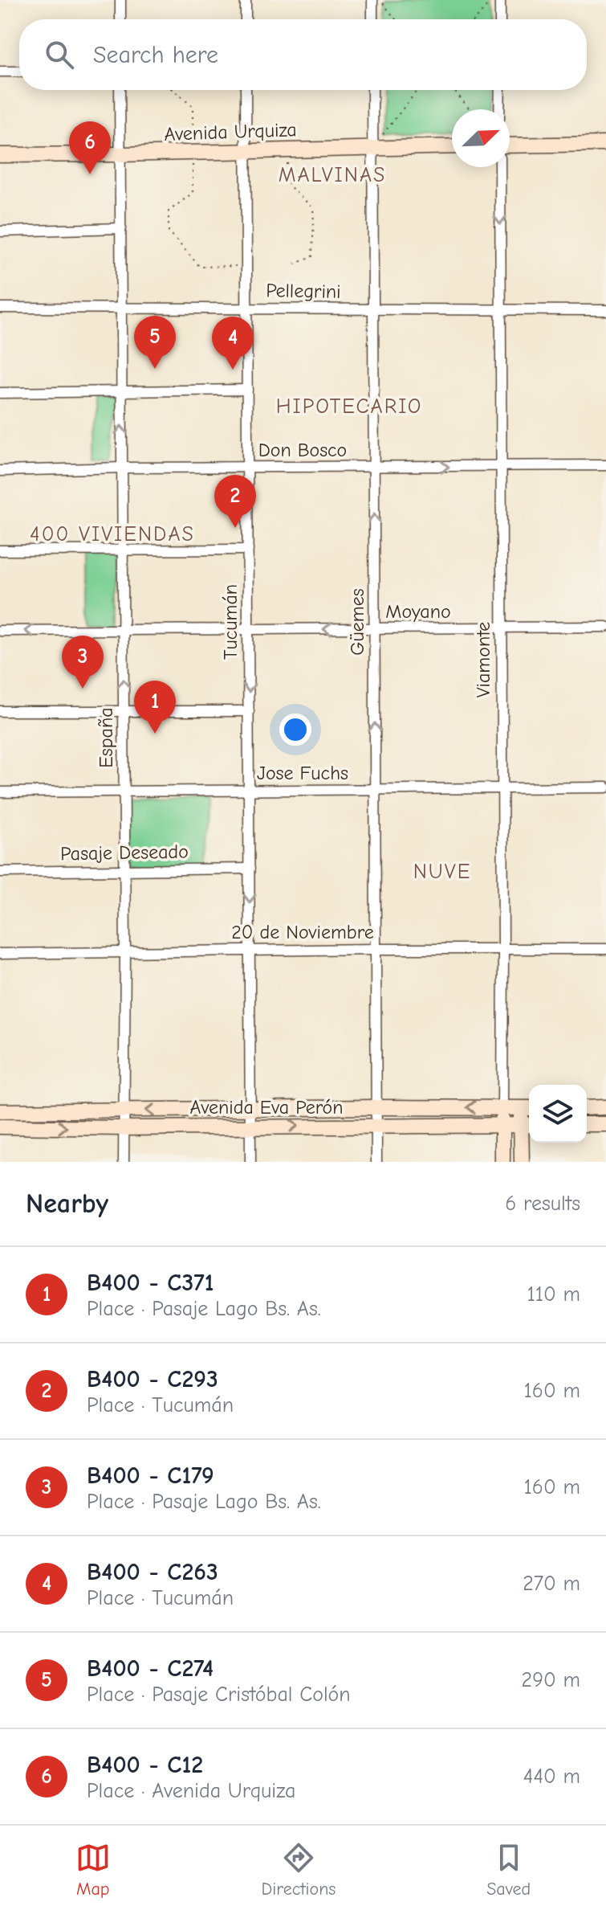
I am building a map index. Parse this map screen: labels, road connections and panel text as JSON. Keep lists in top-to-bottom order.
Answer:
{
  "streets": {
    "street": [
      "Avenida Urquiza",
      "Pellegrini",
      "Don Bosco",
      "Moyano",
      "Tucumán",
      "Güemes",
      "Viamonte",
      "España",
      "Jose Fuchs",
      "Pasaje Deseado",
      "20 de Noviembre",
      "Avenida Eva Perón"
    ]
  },
  "crossings": [
    ["Avenida Urquiza", "Tucumán"],
    ["Avenida Urquiza", "Güemes"],
    ["Avenida Urquiza", "España"],
    ["Pellegrini", "Tucumán"],
    ["Pellegrini", "Güemes"],
    ["Pellegrini", "Viamonte"],
    ["Pellegrini", "España"],
    ["Don Bosco", "Tucumán"],
    ["Don Bosco", "Güemes"],
    ["Don Bosco", "Viamonte"],
    ["Don Bosco", "España"],
    ["Moyano", "Tucumán"],
    ["Moyano", "Güemes"],
    ["Moyano", "Viamonte"],
    ["Moyano", "España"],
    ["Tucumán", "Jose Fuchs"],
    ["Tucumán", "Pasaje Deseado"],
    ["Tucumán", "20 de Noviembre"],
    ["Tucumán", "Avenida Eva Perón"],
    ["Güemes", "Jose Fuchs"],
    ["Güemes", "20 de Noviembre"],
    ["Güemes", "Avenida Eva Perón"],
    ["Viamonte", "Jose Fuchs"],
    ["Viamonte", "20 de Noviembre"],
    ["Viamonte", "Avenida Eva Perón"],
    ["España", "Jose Fuchs"],
    ["España", "Pasaje Deseado"],
    ["España", "20 de Noviembre"],
    ["España", "Avenida Eva Perón"]
  ],
  "districts": [
    "MALVINAS",
    "HIPOTECARIO",
    "400 VIVIENDAS",
    "NUVE"
  ],
  "north": "top right",
  "page": {
    "search": "Search here",
    "pins": [
      "6",
      "5",
      "4",
      "2",
      "3",
      "1"
    ],
    "heading": ["Nearby", "6 results"],
    "list": [
      {
        "mark": "1",
        "name": "B400 - C371",
        "note": "Place · Pasaje Lago Bs. As.",
        "value": "110 m"
      },
      {
        "mark": "2",
        "name": "B400 - C293",
        "note": "Place · Tucumán",
        "value": "160 m"
      },
      {
        "mark": "3",
        "name": "B400 - C179",
        "note": "Place · Pasaje Lago Bs. As.",
        "value": "160 m"
      },
      {
        "mark": "4",
        "name": "B400 - C263",
        "note": "Place · Tucumán",
        "value": "270 m"
      },
      {
        "mark": "5",
        "name": "B400 - C274",
        "note": "Place · Pasaje Cristóbal Colón",
        "value": "290 m"
      },
      {
        "mark": "6",
        "name": "B400 - C12",
        "note": "Place · Avenida Urquiza",
        "value": "440 m"
      }
    ],
    "nav": ["Map", "Directions", "Saved"]
  }
}
